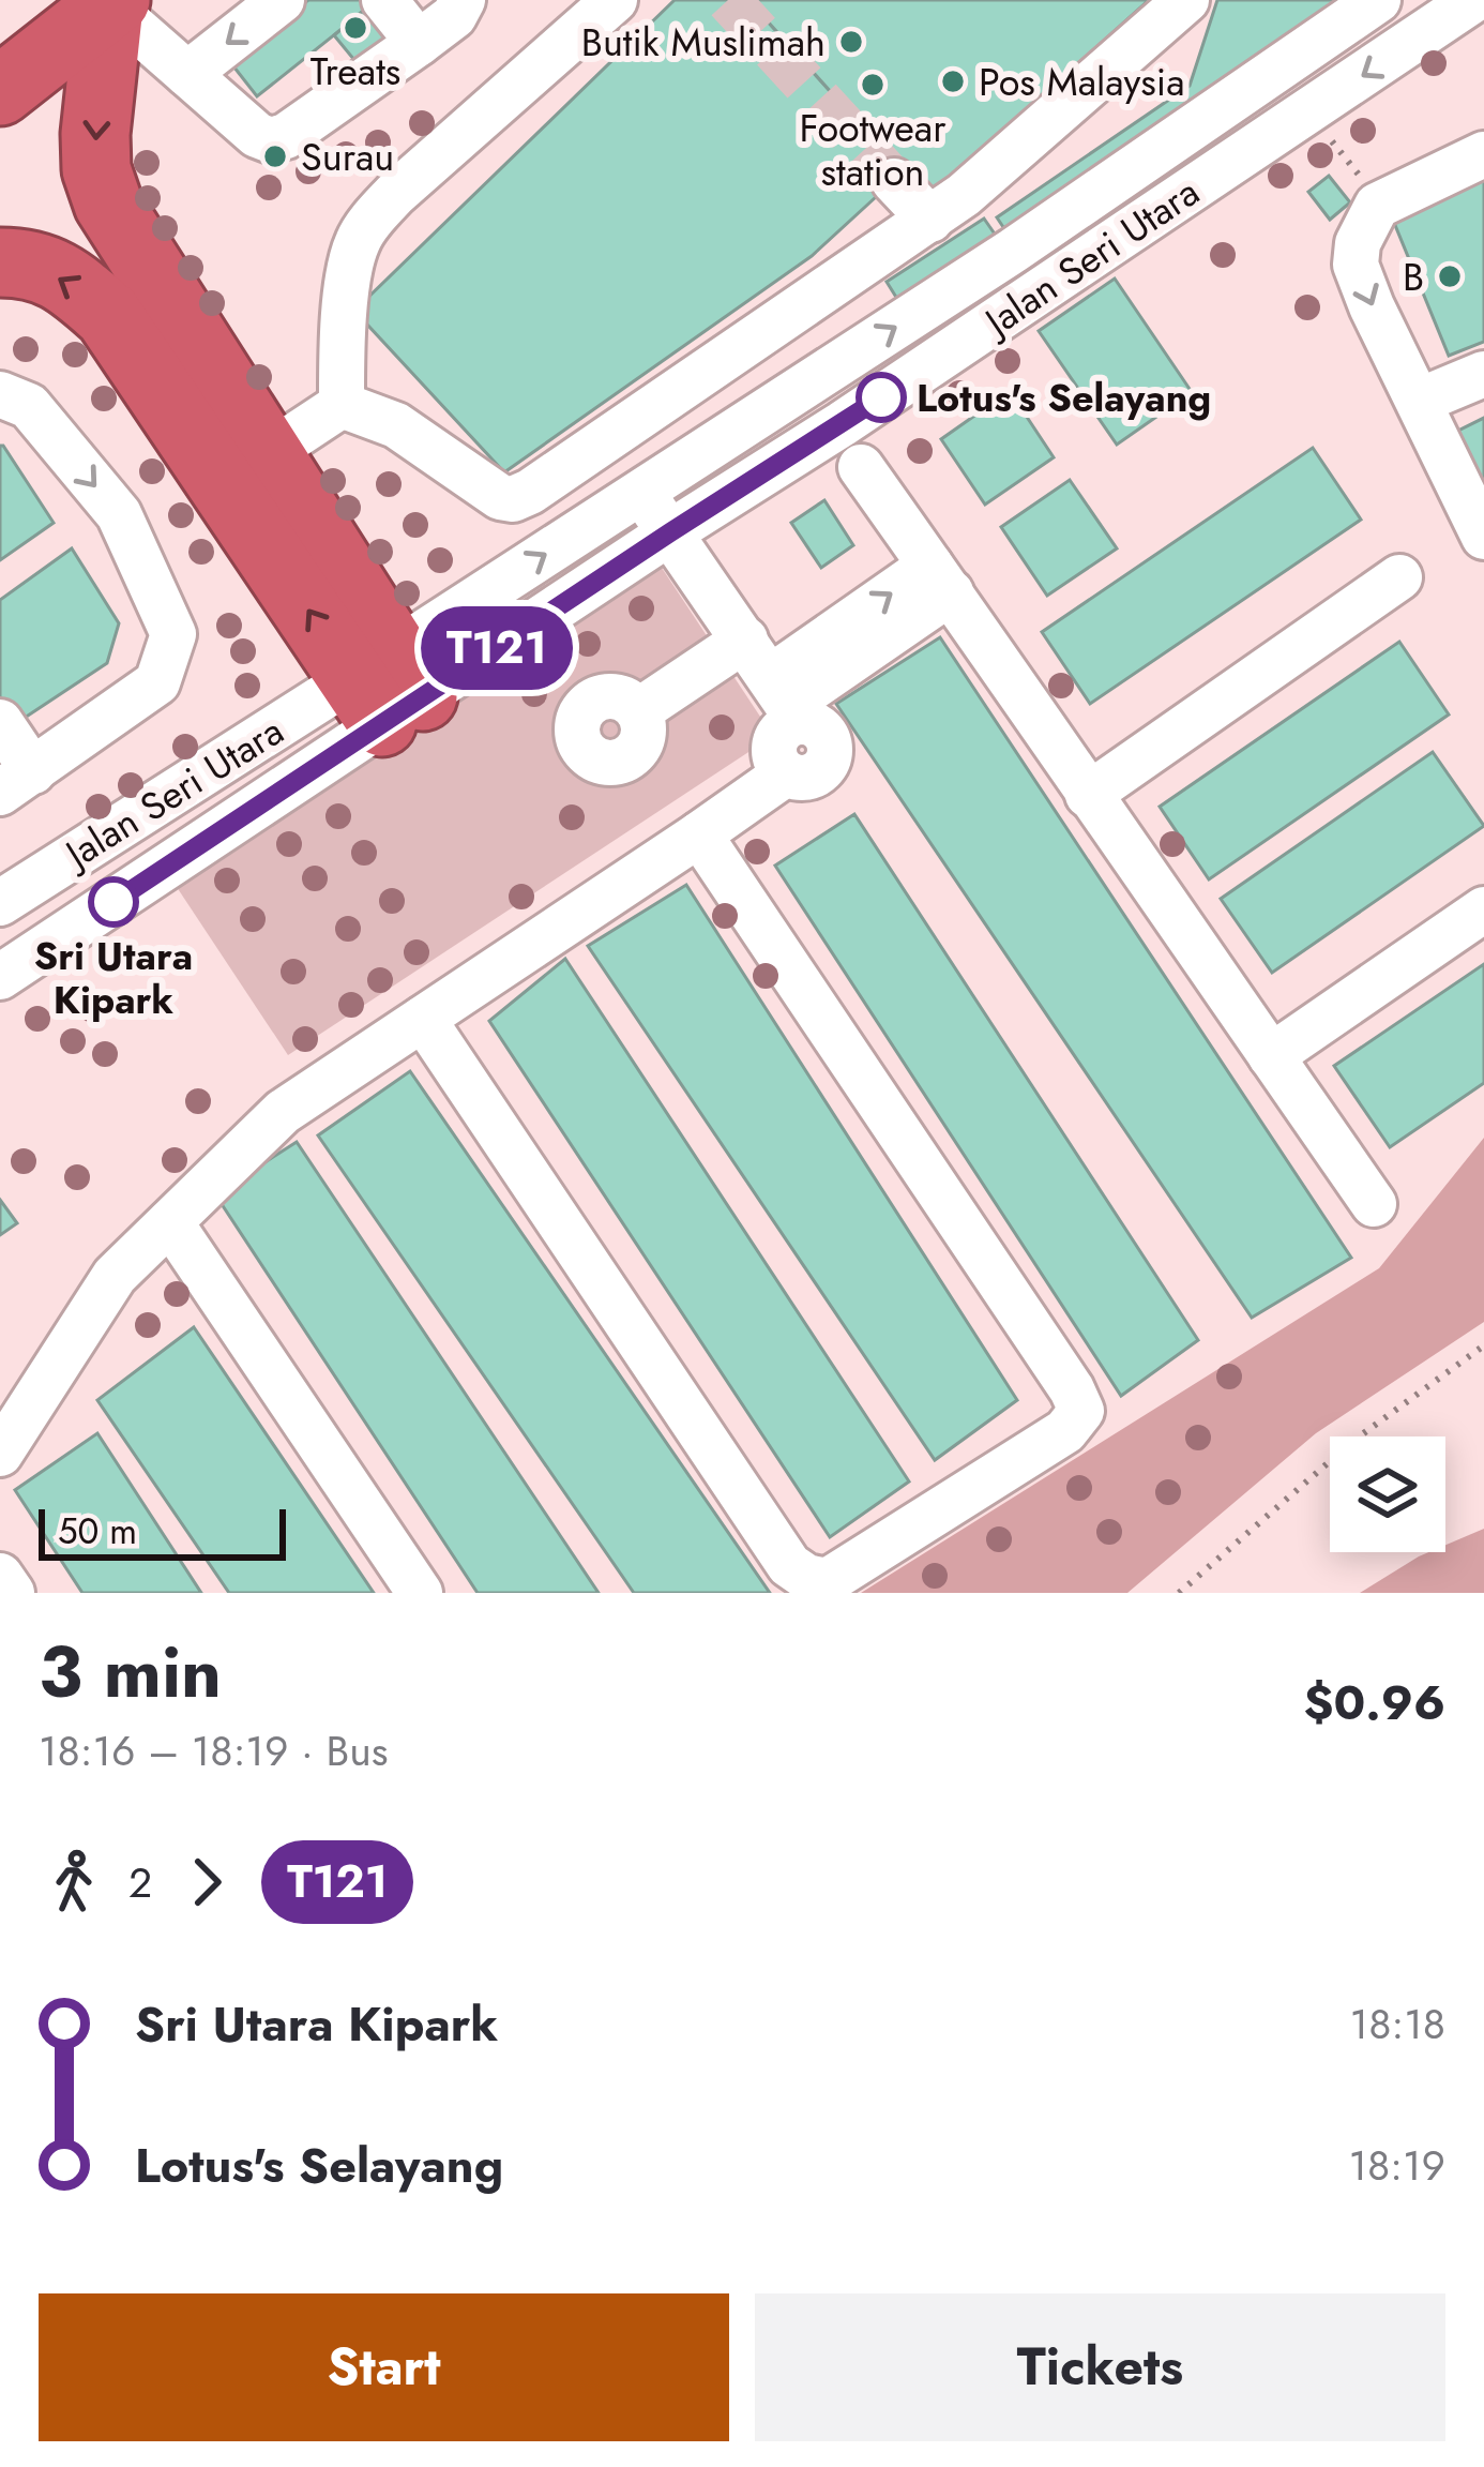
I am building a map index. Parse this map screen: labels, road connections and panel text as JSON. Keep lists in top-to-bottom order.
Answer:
{
  "streets": {
    "street": ["Jalan Seri Utara"]
  },
  "places": [
    "Treats",
    "Butik Muslimah",
    "Pos Malaysia",
    "Footwear station",
    "Surau",
    "B",
    "Lotus's Selayang",
    "Sri Utara Kipark"
  ],
  "lines": ["bus line T121"],
  "scale_bar": "50 m",
  "page": {
    "on_map": "T121",
    "scale": "50 m",
    "heading": ["3 min", "18:16 – 18:19 · Bus", "$0.96"],
    "legs": ["2", "T121"],
    "list": [
      {
        "name": "Sri Utara Kipark",
        "value": "18:18"
      },
      {
        "name": "Lotus's Selayang",
        "value": "18:19"
      }
    ],
    "buttons": ["Start", "Tickets"]
  }
}
